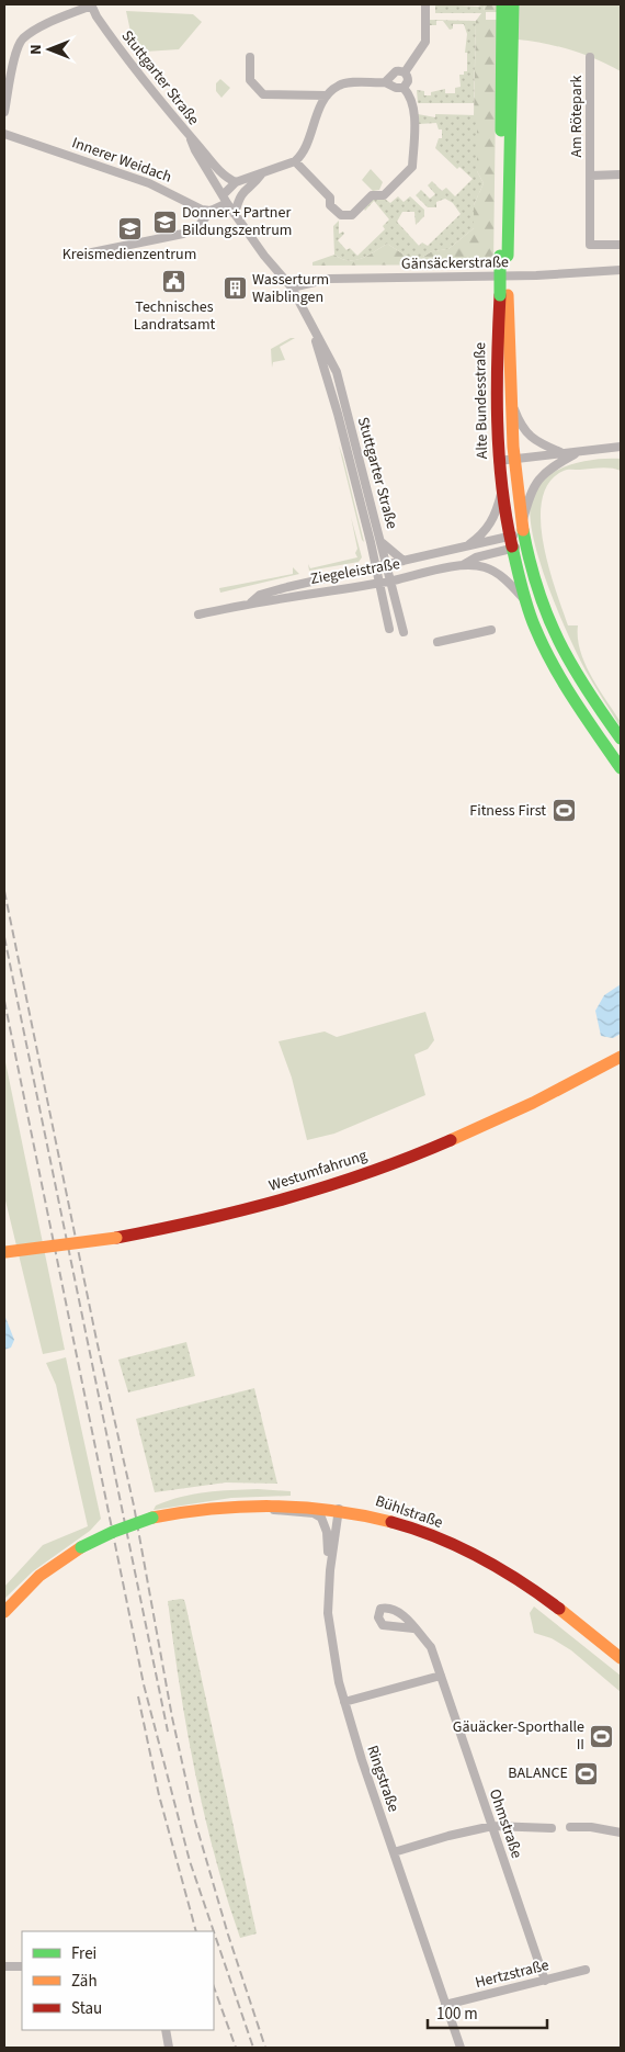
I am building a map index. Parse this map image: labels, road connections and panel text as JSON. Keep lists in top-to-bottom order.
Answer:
{
  "streets": {
    "main road": ["Alte Bundesstraße", "Westumfahrung", "Bühlstraße"],
    "street": [
      "Stuttgarter Straße",
      "Am Rötepark",
      "Innerer Weidach",
      "Gänsäckerstraße",
      "Ziegeleistraße",
      "Ringstraße",
      "Ohmstraße",
      "Hertzstraße"
    ]
  },
  "crossings": [
    ["Stuttgarter Straße", "Gänsäckerstraße"],
    ["Stuttgarter Straße", "Ziegeleistraße"],
    ["Alte Bundesstraße", "Ziegeleistraße"],
    ["Bühlstraße", "Ringstraße"],
    ["Ringstraße", "Hertzstraße"],
    ["Ohmstraße", "Hertzstraße"]
  ],
  "places": {
    "school or university": ["Donner + Partner Bildungszentrum", "Kreismedienzentrum"],
    "public building": ["Technisches Landratsamt"],
    "building": ["Wasserturm Waiblingen"],
    "sports": ["Fitness First", "Gäuäcker-Sporthalle II", "BALANCE"]
  },
  "legend": ["Frei", "Zäh", "Stau"],
  "scale_bar": "100 m",
  "north": "left"
}
